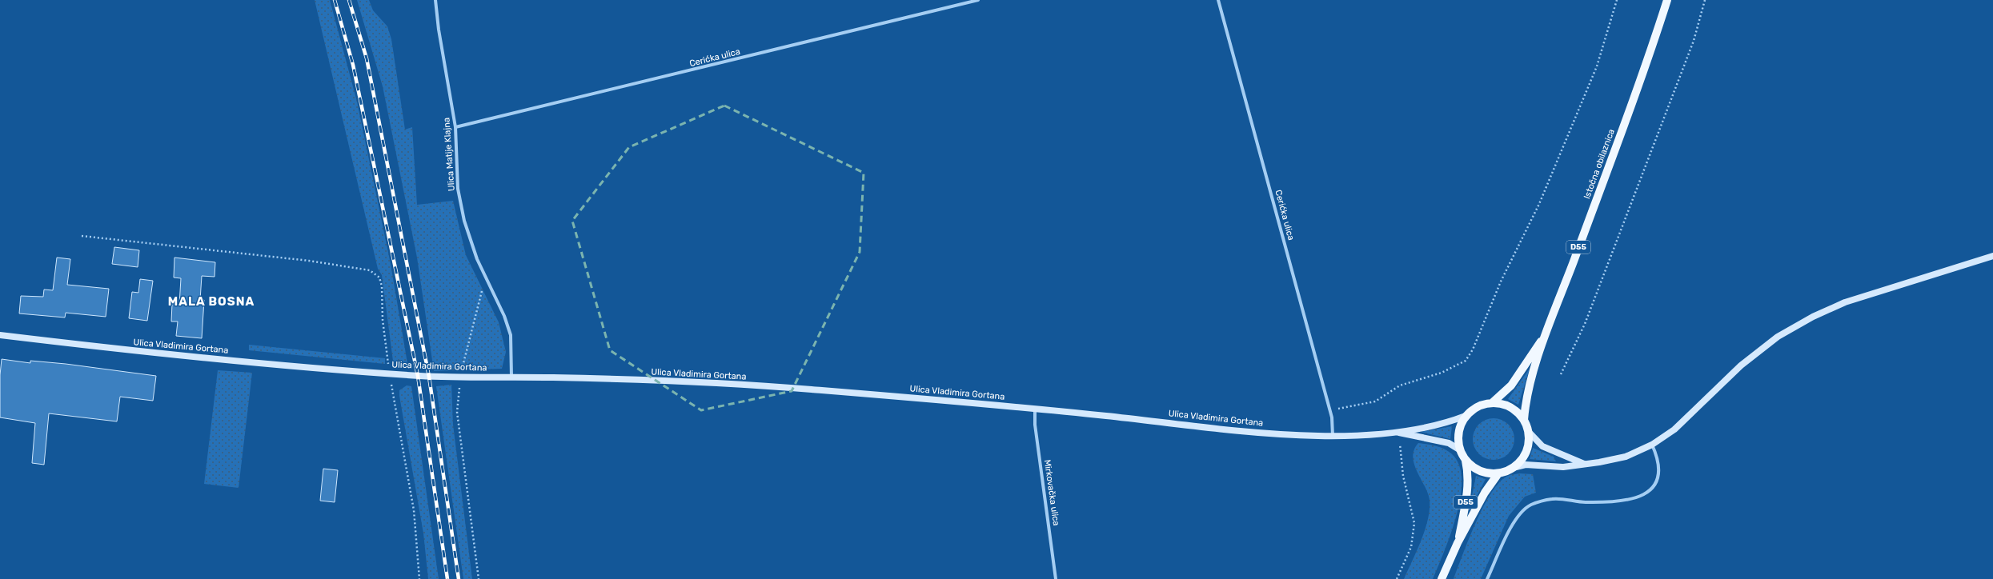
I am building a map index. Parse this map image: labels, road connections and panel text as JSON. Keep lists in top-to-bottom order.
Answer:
{
  "streets": {
    "main road": ["Istočna obilaznica", "D55", "Ulica Vladimira Gortana"],
    "street": ["Cerićka ulica", "Ulica Matije Klajna", "Mirkovačka ulica"]
  },
  "crossings": [
    ["Cerićka ulica", "Ulica Matije Klajna"],
    ["Cerićka ulica", "Ulica Vladimira Gortana"],
    ["Ulica Matije Klajna", "Ulica Vladimira Gortana"],
    ["Istočna obilaznica", "D55"],
    ["Istočna obilaznica", "Ulica Vladimira Gortana"],
    ["D55", "Ulica Vladimira Gortana"],
    ["Ulica Vladimira Gortana", "Mirkovačka ulica"]
  ],
  "districts": ["MALA BOSNA"]
}
